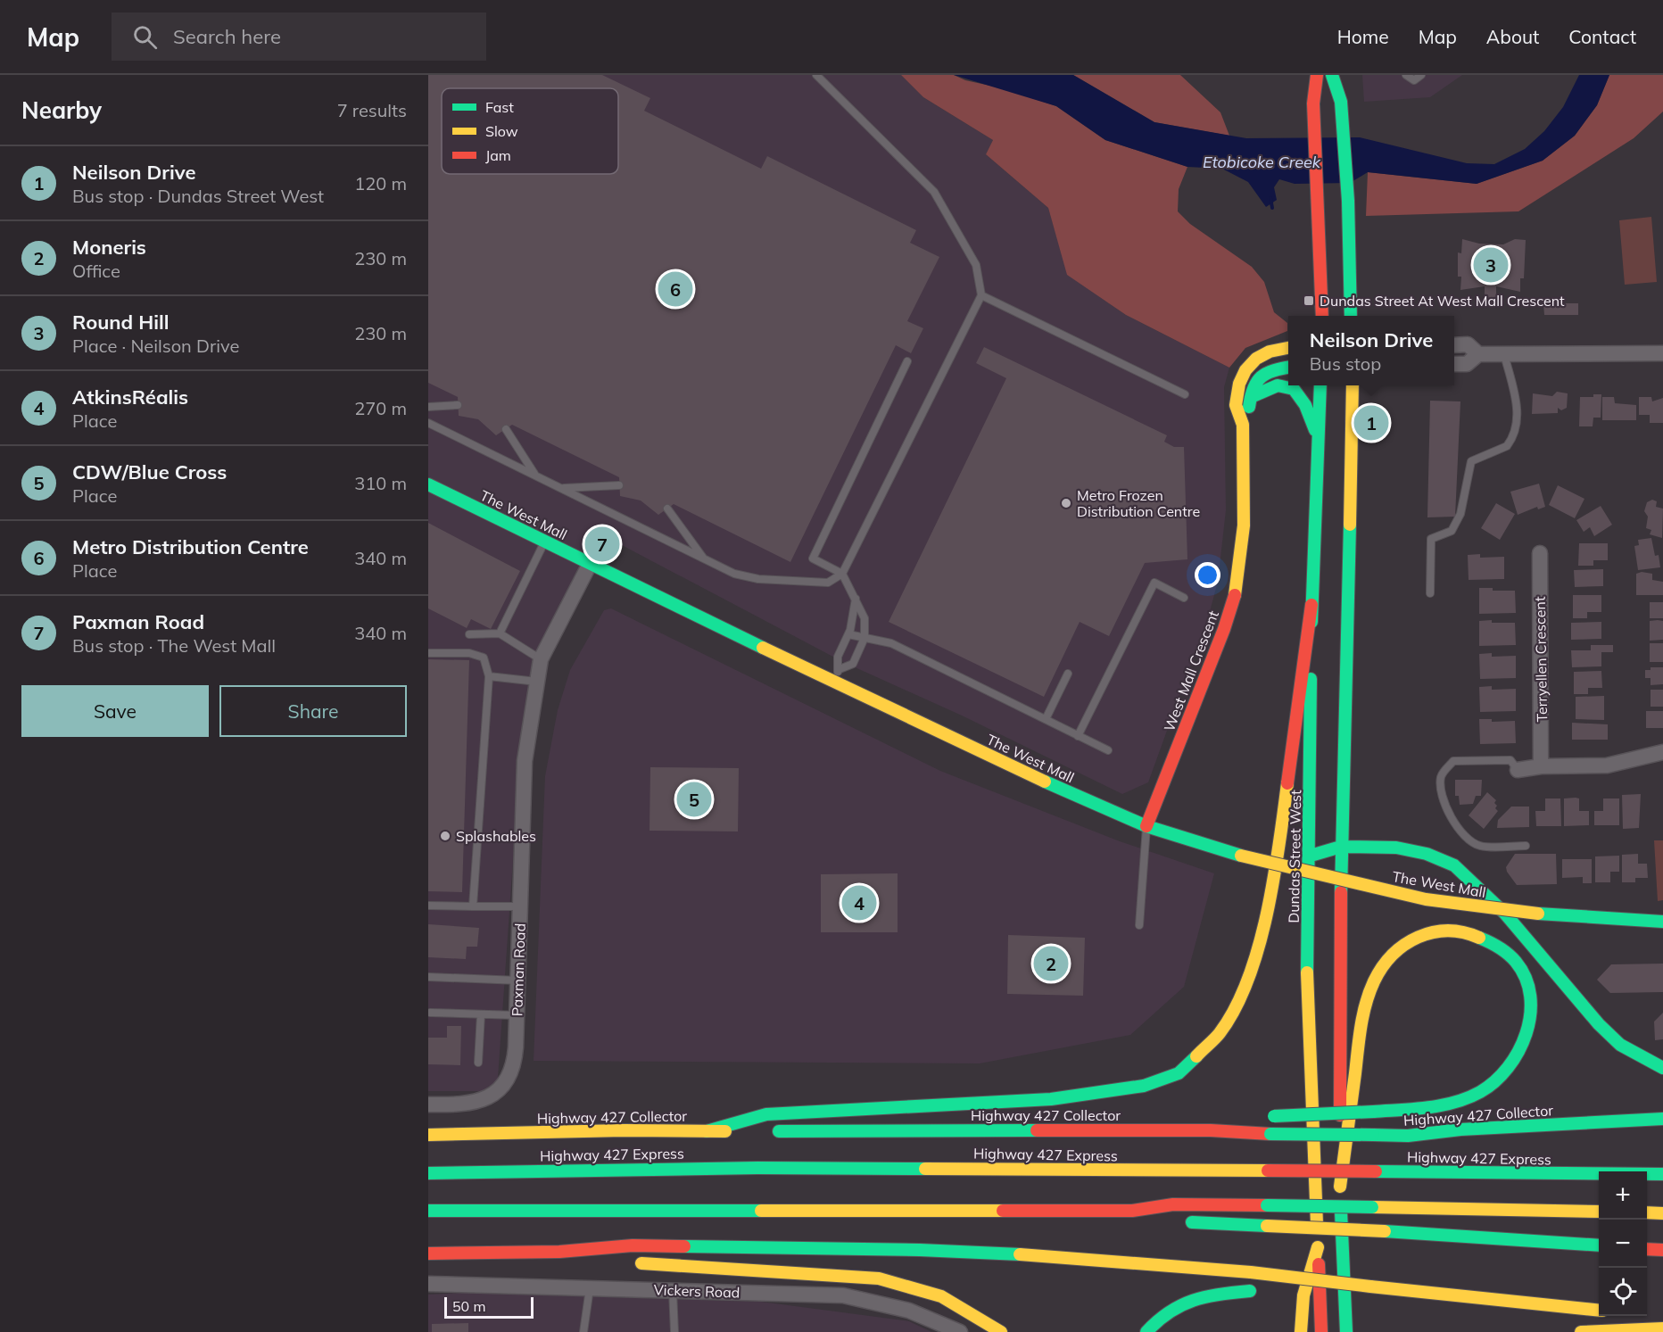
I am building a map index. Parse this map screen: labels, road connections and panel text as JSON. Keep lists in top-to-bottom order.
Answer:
{
  "streets": {
    "main road": [
      "The West Mall",
      "West Mall Crescent",
      "Dundas Street West",
      "Highway 427 Collector",
      "Highway 427 Express"
    ],
    "street": ["Terryellen Crescent", "Paxman Road", "Vickers Road"]
  },
  "crossings": [
    ["The West Mall", "West Mall Crescent"],
    ["The West Mall", "Paxman Road"]
  ],
  "water": ["Etobicoke Creek"],
  "places": {
    "transit": ["Dundas Street At West Mall Crescent"],
    "other": ["Metro Frozen Distribution Centre", "Splashables"]
  },
  "legend": ["Fast", "Slow", "Jam"],
  "scale_bar": "50 m",
  "page": {
    "header": "Map",
    "search": "Search here",
    "nav": [
      "Home",
      "Map",
      "About",
      "Contact"
    ],
    "heading": ["Nearby", "7 results"],
    "list": [
      {
        "mark": "1",
        "name": "Neilson Drive",
        "note": "Bus stop · Dundas Street West",
        "value": "120 m"
      },
      {
        "mark": "2",
        "name": "Moneris",
        "note": "Office",
        "value": "230 m"
      },
      {
        "mark": "3",
        "name": "Round Hill",
        "note": "Place · Neilson Drive",
        "value": "230 m"
      },
      {
        "mark": "4",
        "name": "AtkinsRéalis",
        "note": "Place",
        "value": "270 m"
      },
      {
        "mark": "5",
        "name": "CDW/Blue Cross",
        "note": "Place",
        "value": "310 m"
      },
      {
        "mark": "6",
        "name": "Metro Distribution Centre",
        "note": "Place",
        "value": "340 m"
      },
      {
        "mark": "7",
        "name": "Paxman Road",
        "note": "Bus stop · The West Mall",
        "value": "340 m"
      }
    ],
    "pins": [
      "3",
      "6",
      "1",
      "7",
      "5",
      "4",
      "2"
    ],
    "popup": ["Neilson Drive", "Bus stop"],
    "buttons": ["Save", "Share"],
    "map_buttons": ["+", "−"],
    "scale": "50 m"
  }
}
